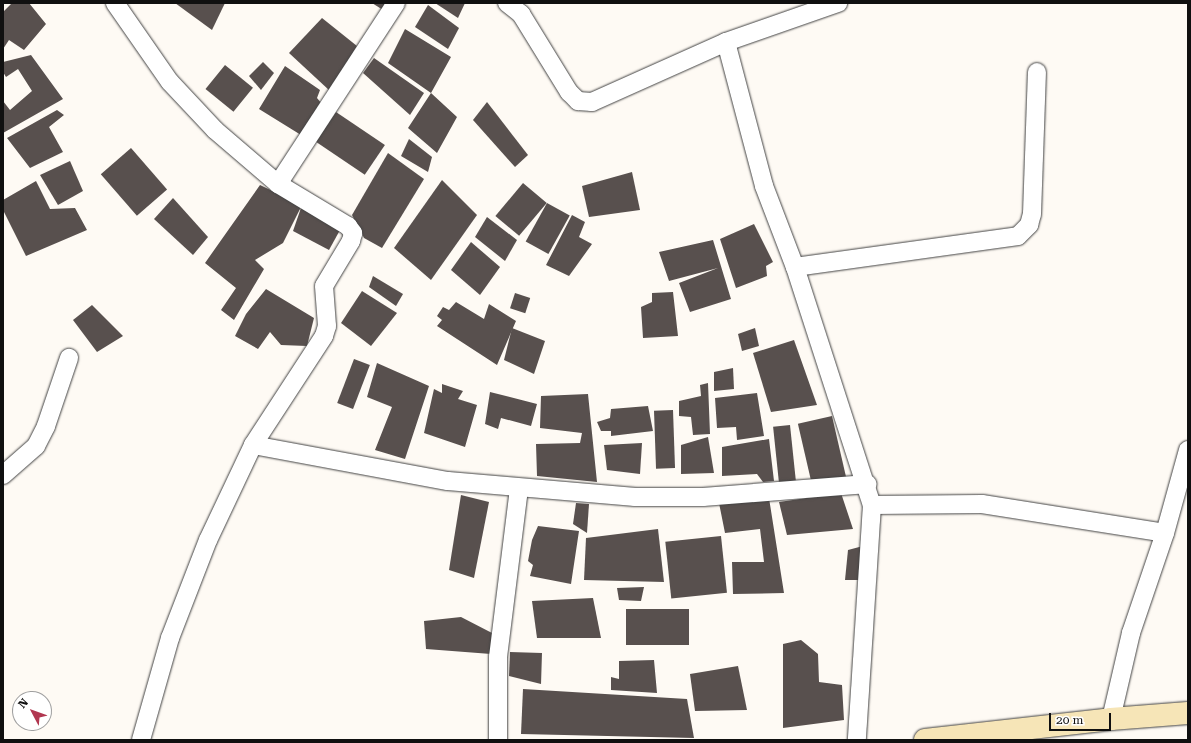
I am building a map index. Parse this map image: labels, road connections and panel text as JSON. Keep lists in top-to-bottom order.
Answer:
{
  "scale_bar": "20 m",
  "north": "top left"
}
